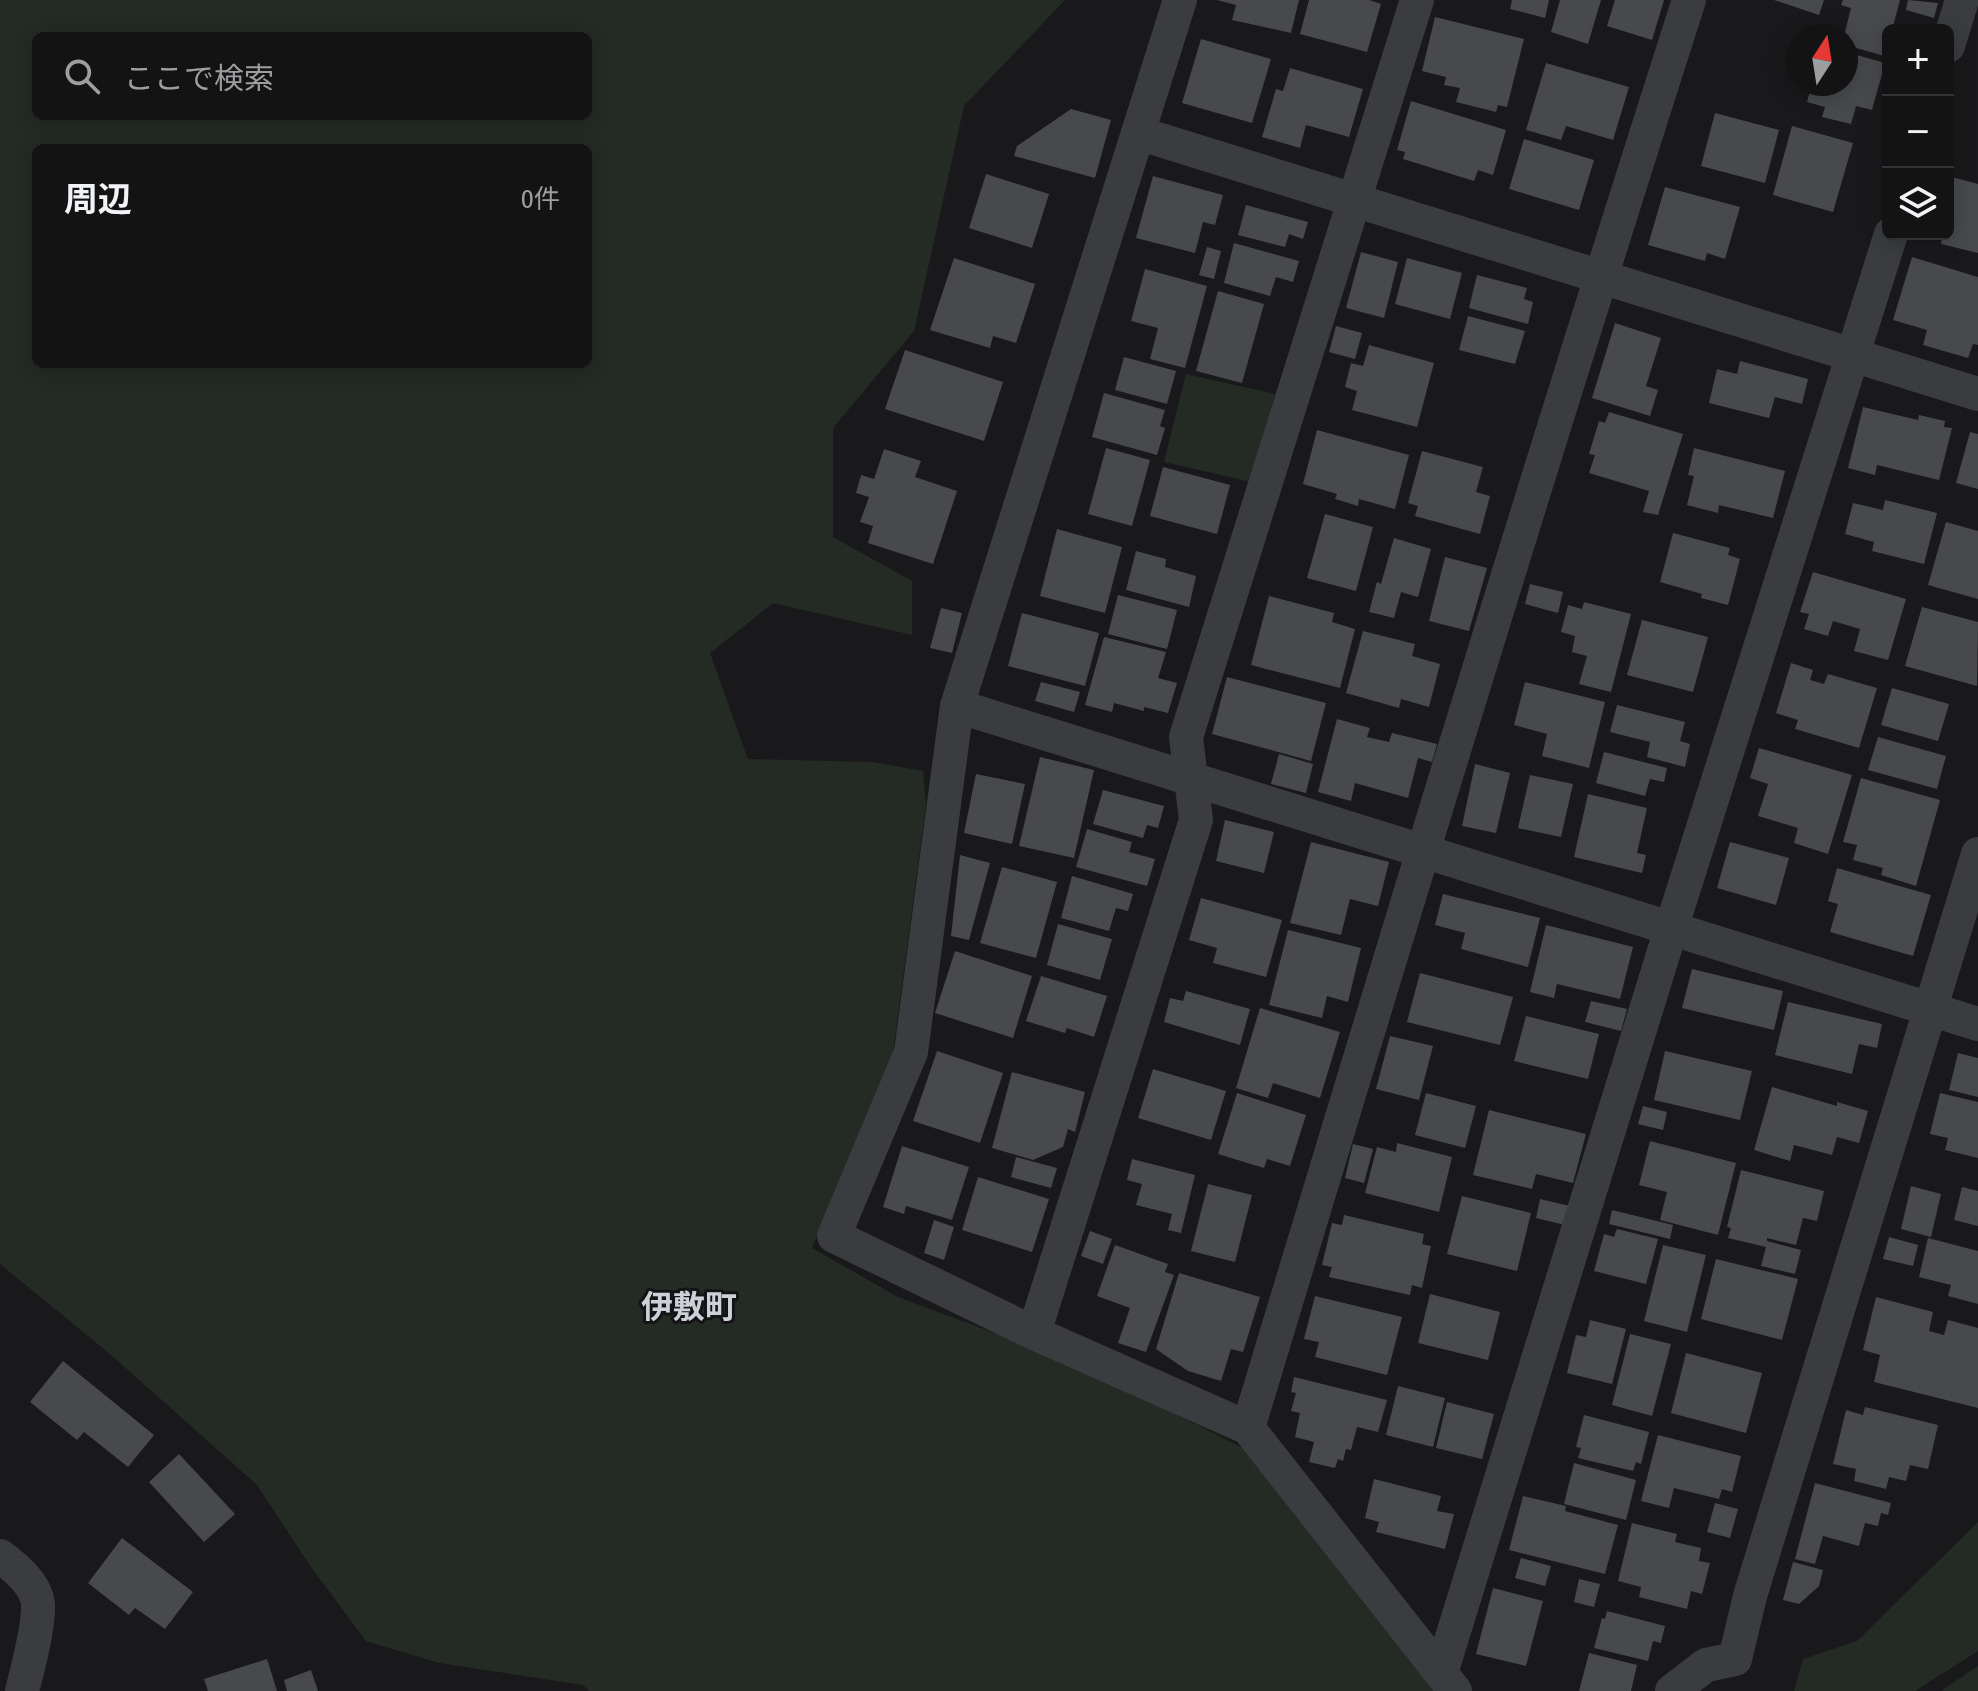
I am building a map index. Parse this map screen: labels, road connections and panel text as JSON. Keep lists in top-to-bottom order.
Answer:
{
  "districts": ["伊敷町"],
  "north": "top",
  "page": {
    "map_buttons": ["+", "−"],
    "search": "ここで検索",
    "heading": ["周辺", "0件"]
  }
}
